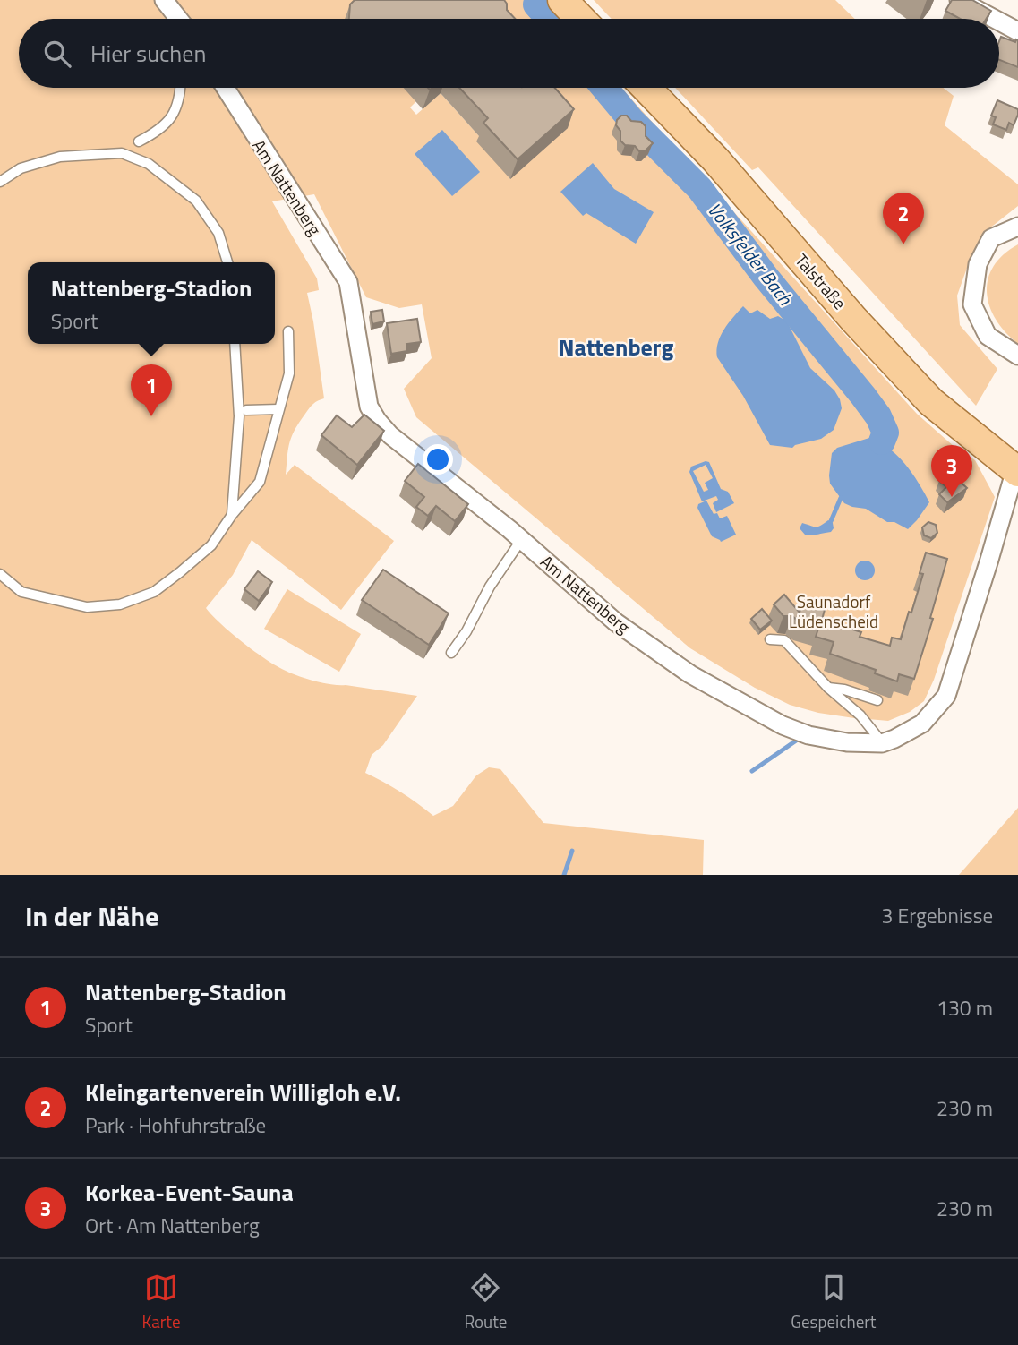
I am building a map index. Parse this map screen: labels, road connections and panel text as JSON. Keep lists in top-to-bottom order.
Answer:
{
  "streets": {
    "main road": ["Talstraße"],
    "street": ["Am Nattenberg"]
  },
  "crossings": [
    ["Am Nattenberg", "Talstraße"]
  ],
  "districts": ["Nattenberg"],
  "water": ["Volksfelder Bach"],
  "parks": ["Saunadorf Lüdenscheid"],
  "page": {
    "search": "Hier suchen",
    "pins": ["2", "1", "3"],
    "popup": ["Nattenberg-Stadion", "Sport"],
    "heading": ["In der Nähe", "3 Ergebnisse"],
    "list": [
      {
        "mark": "1",
        "name": "Nattenberg-Stadion",
        "note": "Sport",
        "value": "130 m"
      },
      {
        "mark": "2",
        "name": "Kleingartenverein Willigloh e.V.",
        "note": "Park · Hohfuhrstraße",
        "value": "230 m"
      },
      {
        "mark": "3",
        "name": "Korkea-Event-Sauna",
        "note": "Ort · Am Nattenberg",
        "value": "230 m"
      }
    ],
    "nav": ["Karte", "Route", "Gespeichert"]
  }
}
